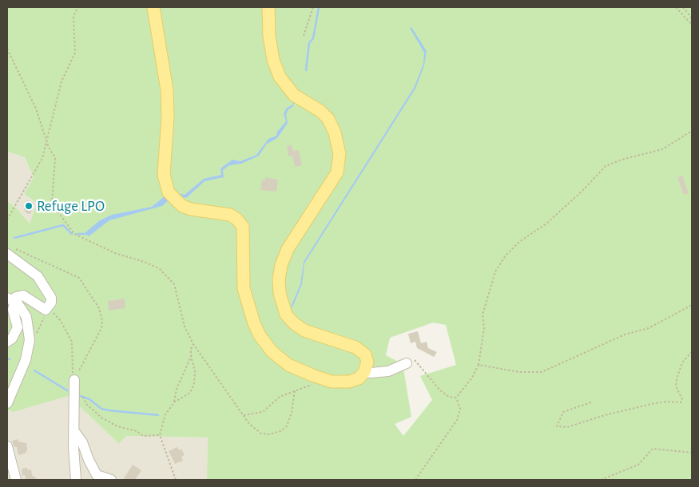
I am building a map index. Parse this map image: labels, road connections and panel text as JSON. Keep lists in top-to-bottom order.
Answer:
{
  "places": ["Refuge LPO"]
}
